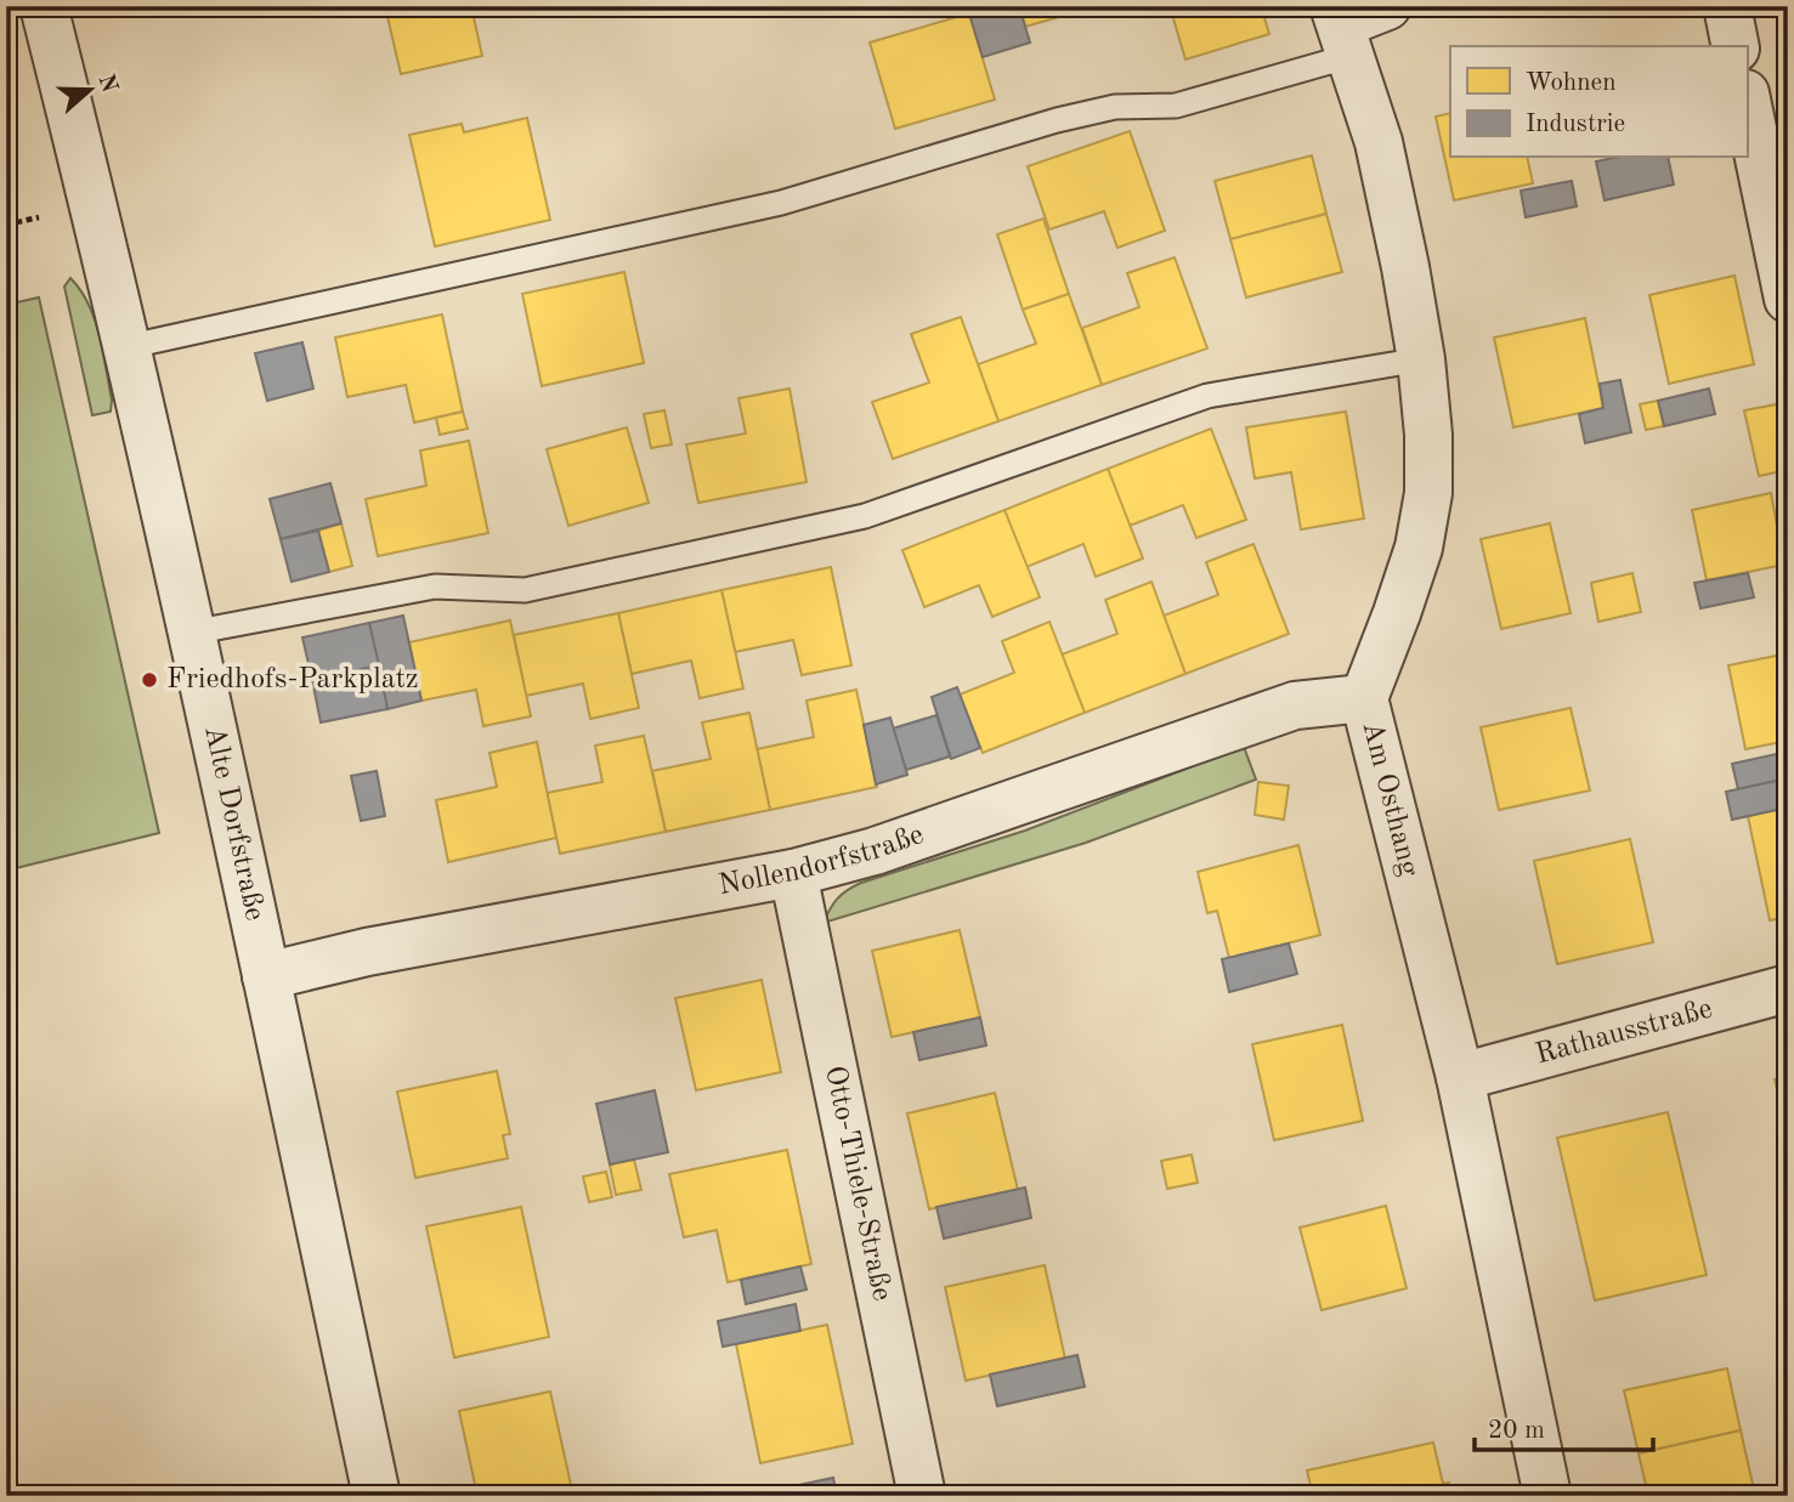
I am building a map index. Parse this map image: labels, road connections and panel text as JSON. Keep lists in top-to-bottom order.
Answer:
{
  "streets": {
    "street": [
      "Am Osthang",
      "Alte Dorfstraße",
      "Nollendorfstraße",
      "Rathausstraße",
      "Otto-Thiele-Straße"
    ]
  },
  "crossings": [
    ["Am Osthang", "Nollendorfstraße"],
    ["Am Osthang", "Rathausstraße"],
    ["Alte Dorfstraße", "Nollendorfstraße"],
    ["Nollendorfstraße", "Otto-Thiele-Straße"]
  ],
  "places": ["Friedhofs-Parkplatz"],
  "legend": ["Wohnen", "Industrie"],
  "scale_bar": "20 m",
  "north": "right"
}
